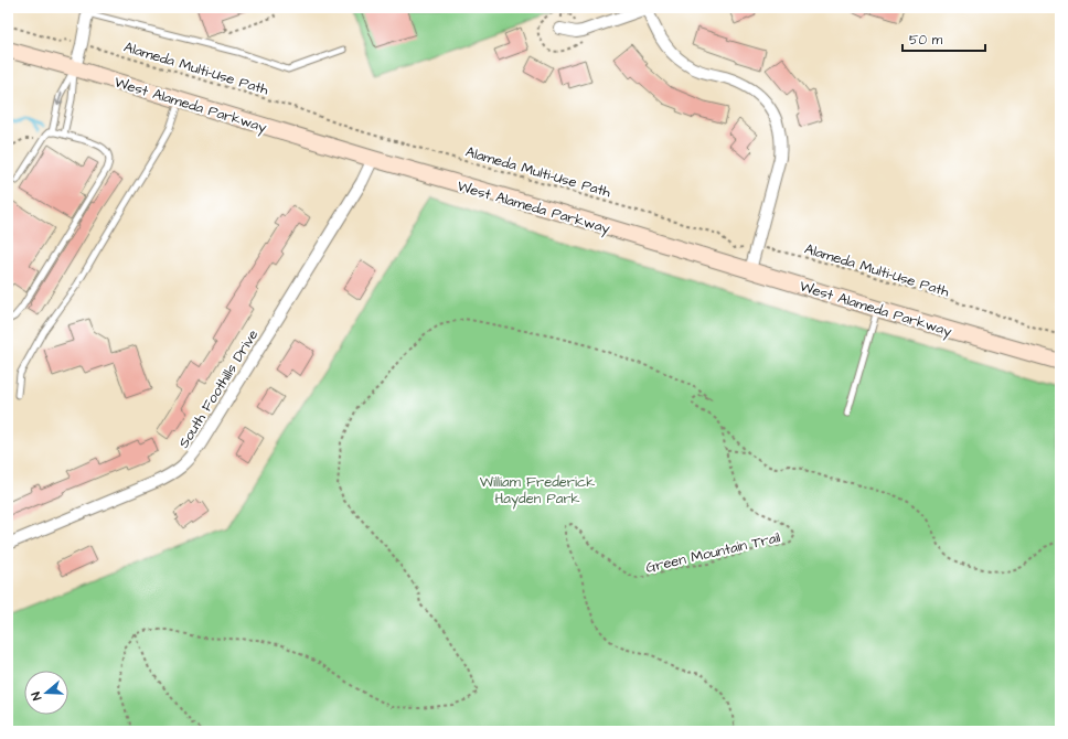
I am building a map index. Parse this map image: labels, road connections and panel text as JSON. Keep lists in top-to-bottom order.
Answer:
{
  "streets": {
    "main road": ["West Alameda Parkway"],
    "street": ["South Foothills Drive"],
    "path": ["Alameda Multi-Use Path", "Green Mountain Trail"]
  },
  "crossings": [
    ["West Alameda Parkway", "South Foothills Drive"]
  ],
  "parks": ["William Frederick Hayden Park"],
  "scale_bar": "50 m",
  "north": "left"
}
